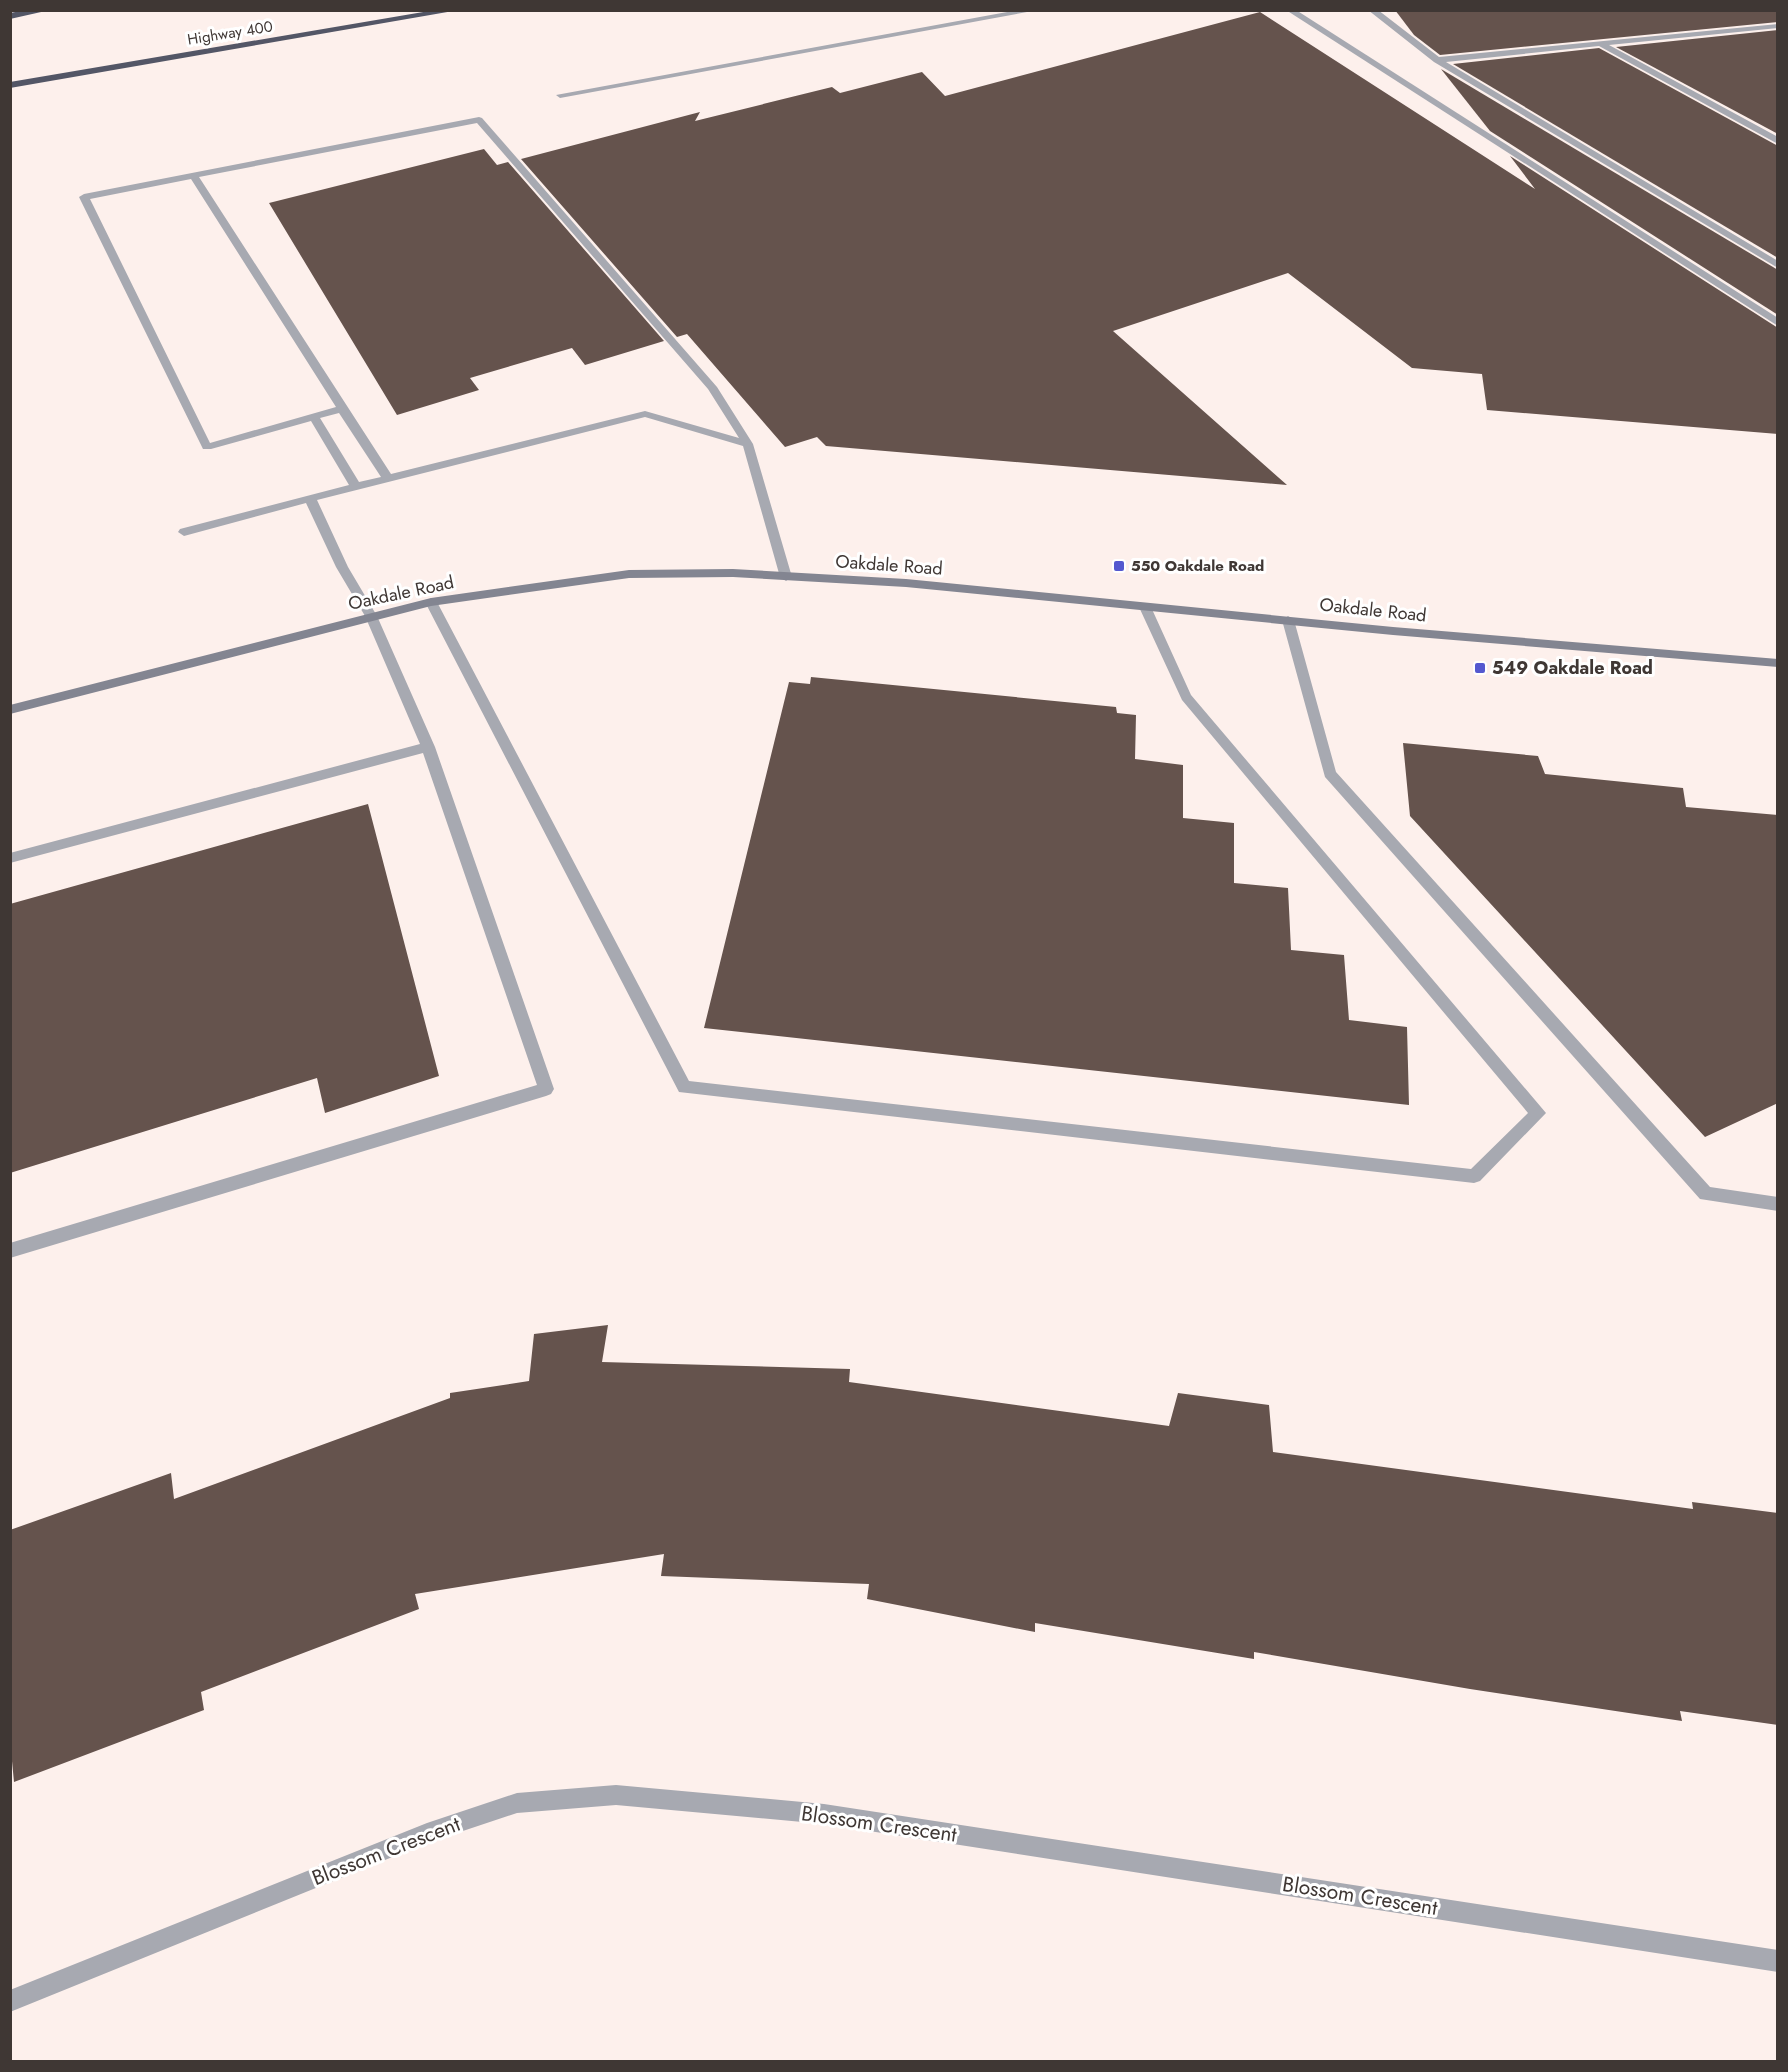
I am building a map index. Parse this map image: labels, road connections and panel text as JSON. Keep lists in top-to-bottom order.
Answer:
{
  "streets": {
    "highway": ["Highway 400"],
    "street": ["Oakdale Road", "Blossom Crescent"]
  },
  "places": {
    "transit": ["550 Oakdale Road", "549 Oakdale Road"]
  }
}
